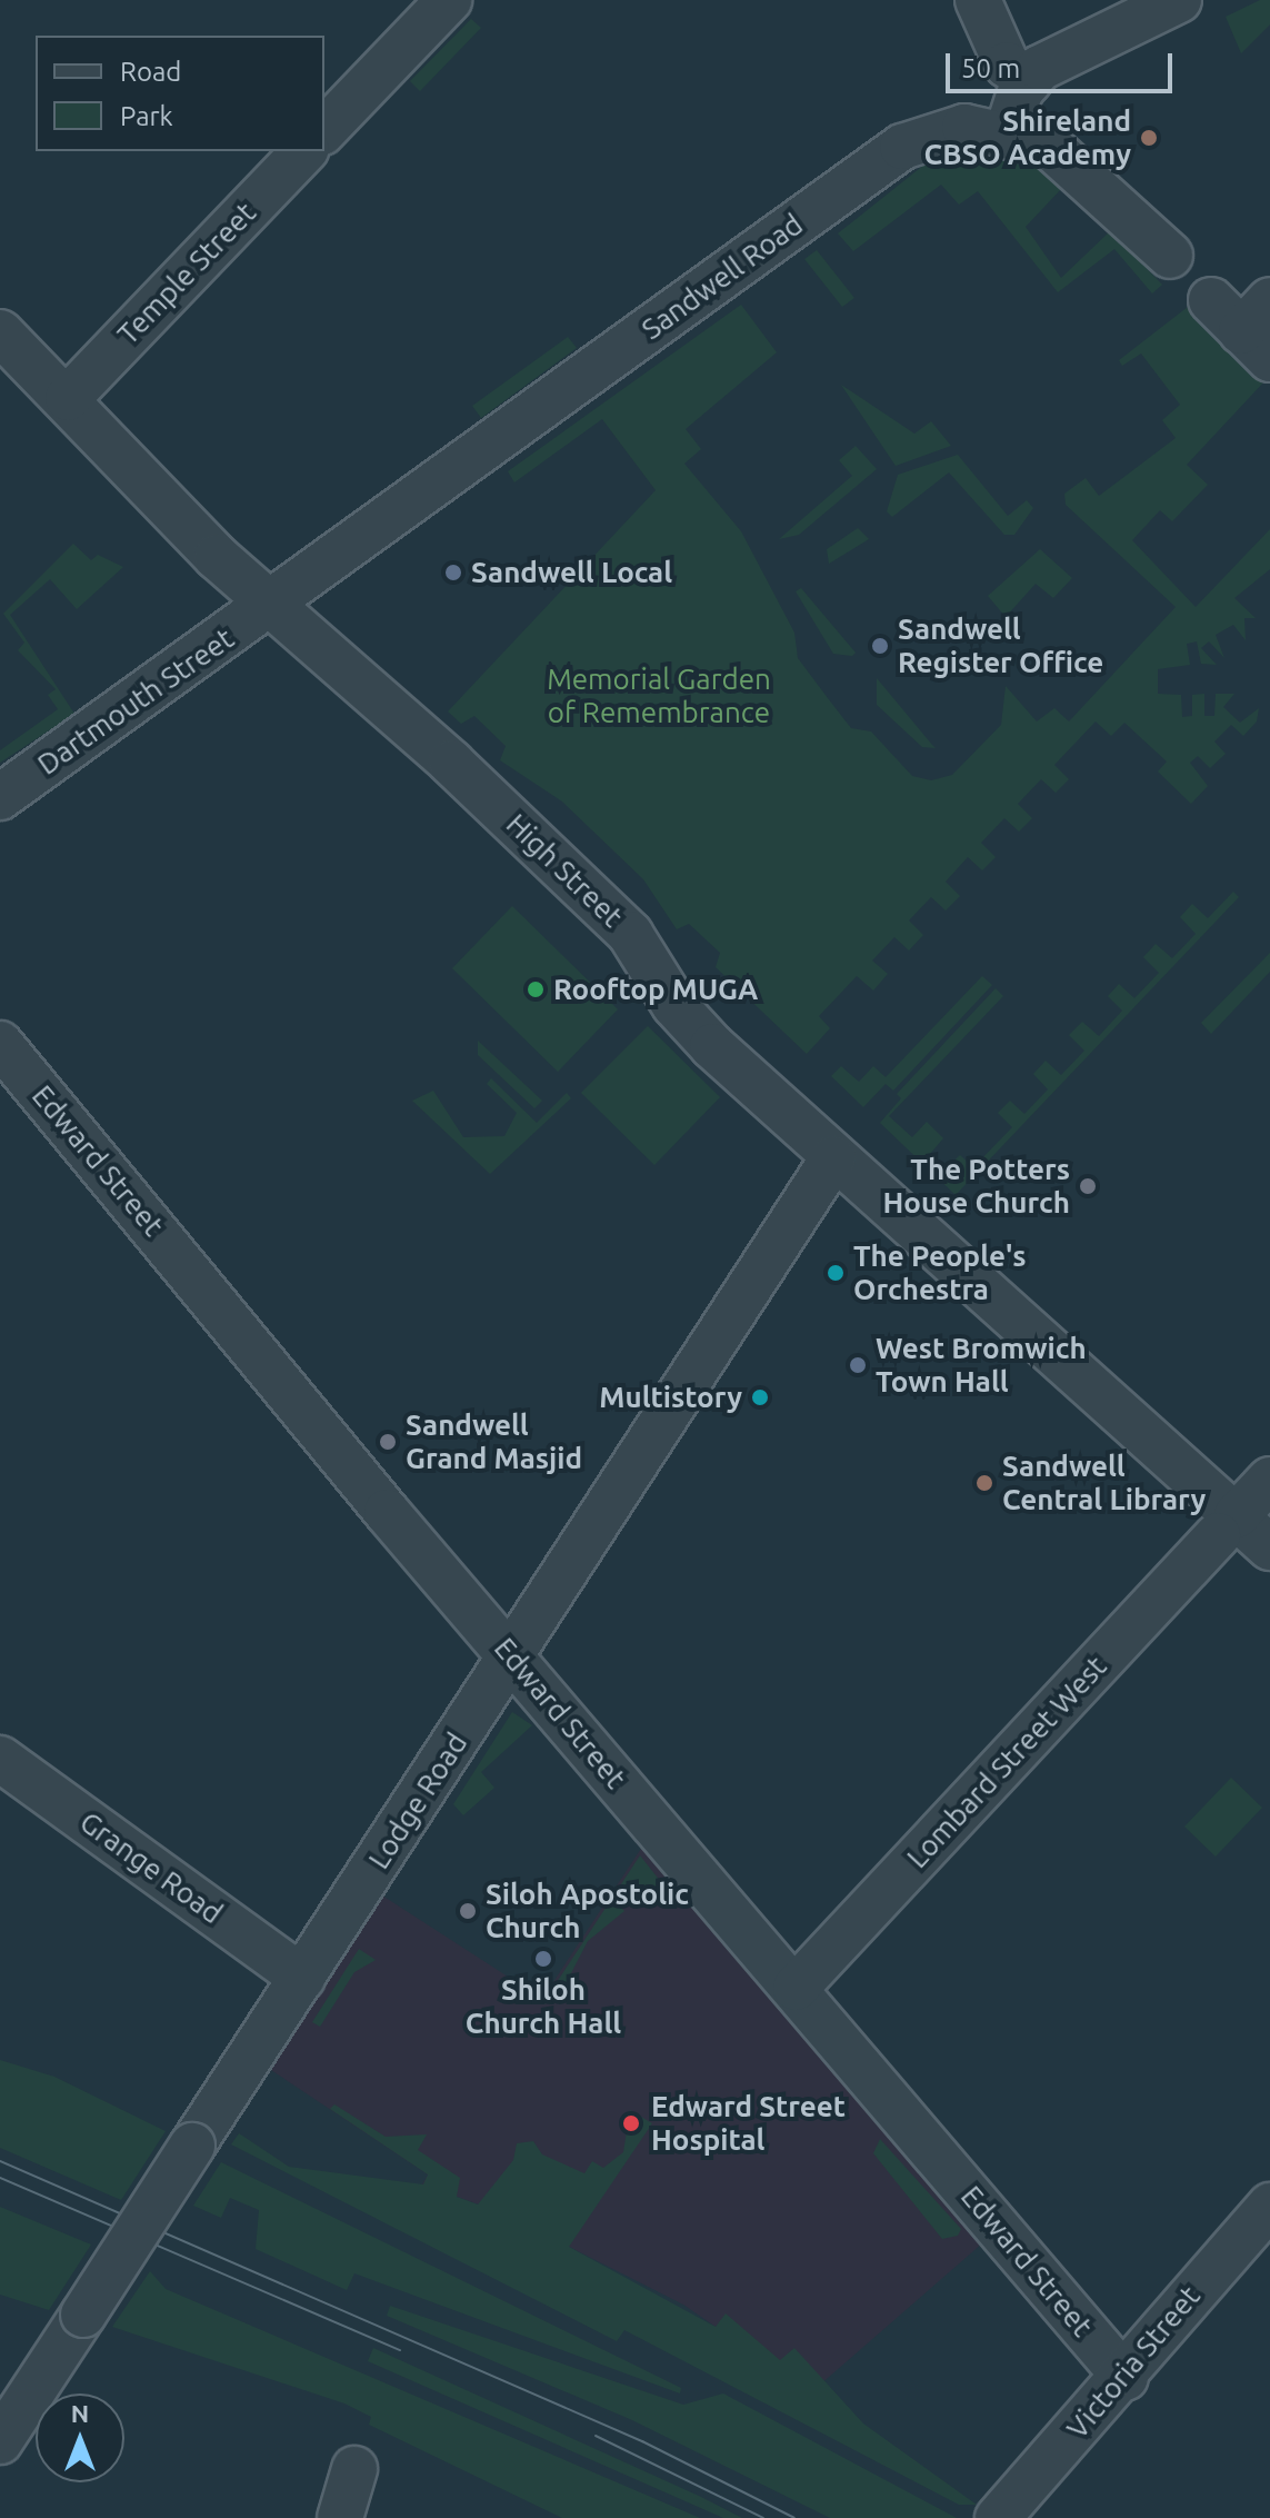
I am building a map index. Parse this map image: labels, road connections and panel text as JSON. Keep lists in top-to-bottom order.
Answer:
{
  "streets": {
    "street": [
      "Temple Street",
      "Sandwell Road",
      "Dartmouth Street",
      "High Street",
      "Edward Street",
      "Lombard Street West",
      "Lodge Road",
      "Grange Road",
      "Victoria Street"
    ]
  },
  "crossings": [
    ["Temple Street", "High Street"],
    ["Sandwell Road", "Dartmouth Street"],
    ["Sandwell Road", "High Street"],
    ["Dartmouth Street", "High Street"],
    ["High Street", "Lombard Street West"],
    ["High Street", "Lodge Road"],
    ["Edward Street", "Lombard Street West"],
    ["Edward Street", "Lodge Road"],
    ["Edward Street", "Victoria Street"],
    ["Lodge Road", "Grange Road"]
  ],
  "parks": ["Memorial Garden of Remembrance"],
  "places": [
    "Shireland CBSO Academy",
    "Sandwell Local",
    "Sandwell Register Office",
    "Rooftop MUGA",
    "The Potters House Church",
    "The People's Orchestra",
    "West Bromwich Town Hall",
    "Multistory",
    "Sandwell Grand Masjid",
    "Sandwell Central Library",
    "Siloh Apostolic Church",
    "Shiloh Church Hall",
    "Edward Street Hospital"
  ],
  "legend": ["Road", "Park"],
  "scale_bar": "50 m",
  "north": "top"
}
